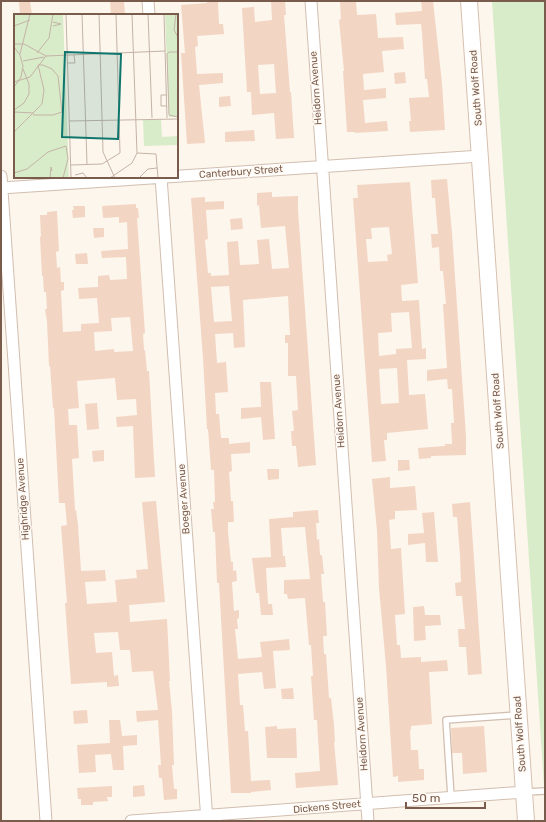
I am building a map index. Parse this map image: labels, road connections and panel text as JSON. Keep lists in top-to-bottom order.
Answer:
{
  "streets": {
    "main road": ["South Wolf Road"],
    "street": [
      "Heidorn Avenue",
      "Canterbury Street",
      "Highridge Avenue",
      "Boeger Avenue",
      "Dickens Street"
    ]
  },
  "crossings": [
    ["Heidorn Avenue", "Canterbury Street"],
    ["Heidorn Avenue", "Dickens Street"],
    ["South Wolf Road", "Canterbury Street"],
    ["South Wolf Road", "Dickens Street"],
    ["Canterbury Street", "Highridge Avenue"],
    ["Canterbury Street", "Boeger Avenue"],
    ["Boeger Avenue", "Dickens Street"]
  ],
  "scale_bar": "50 m"
}
